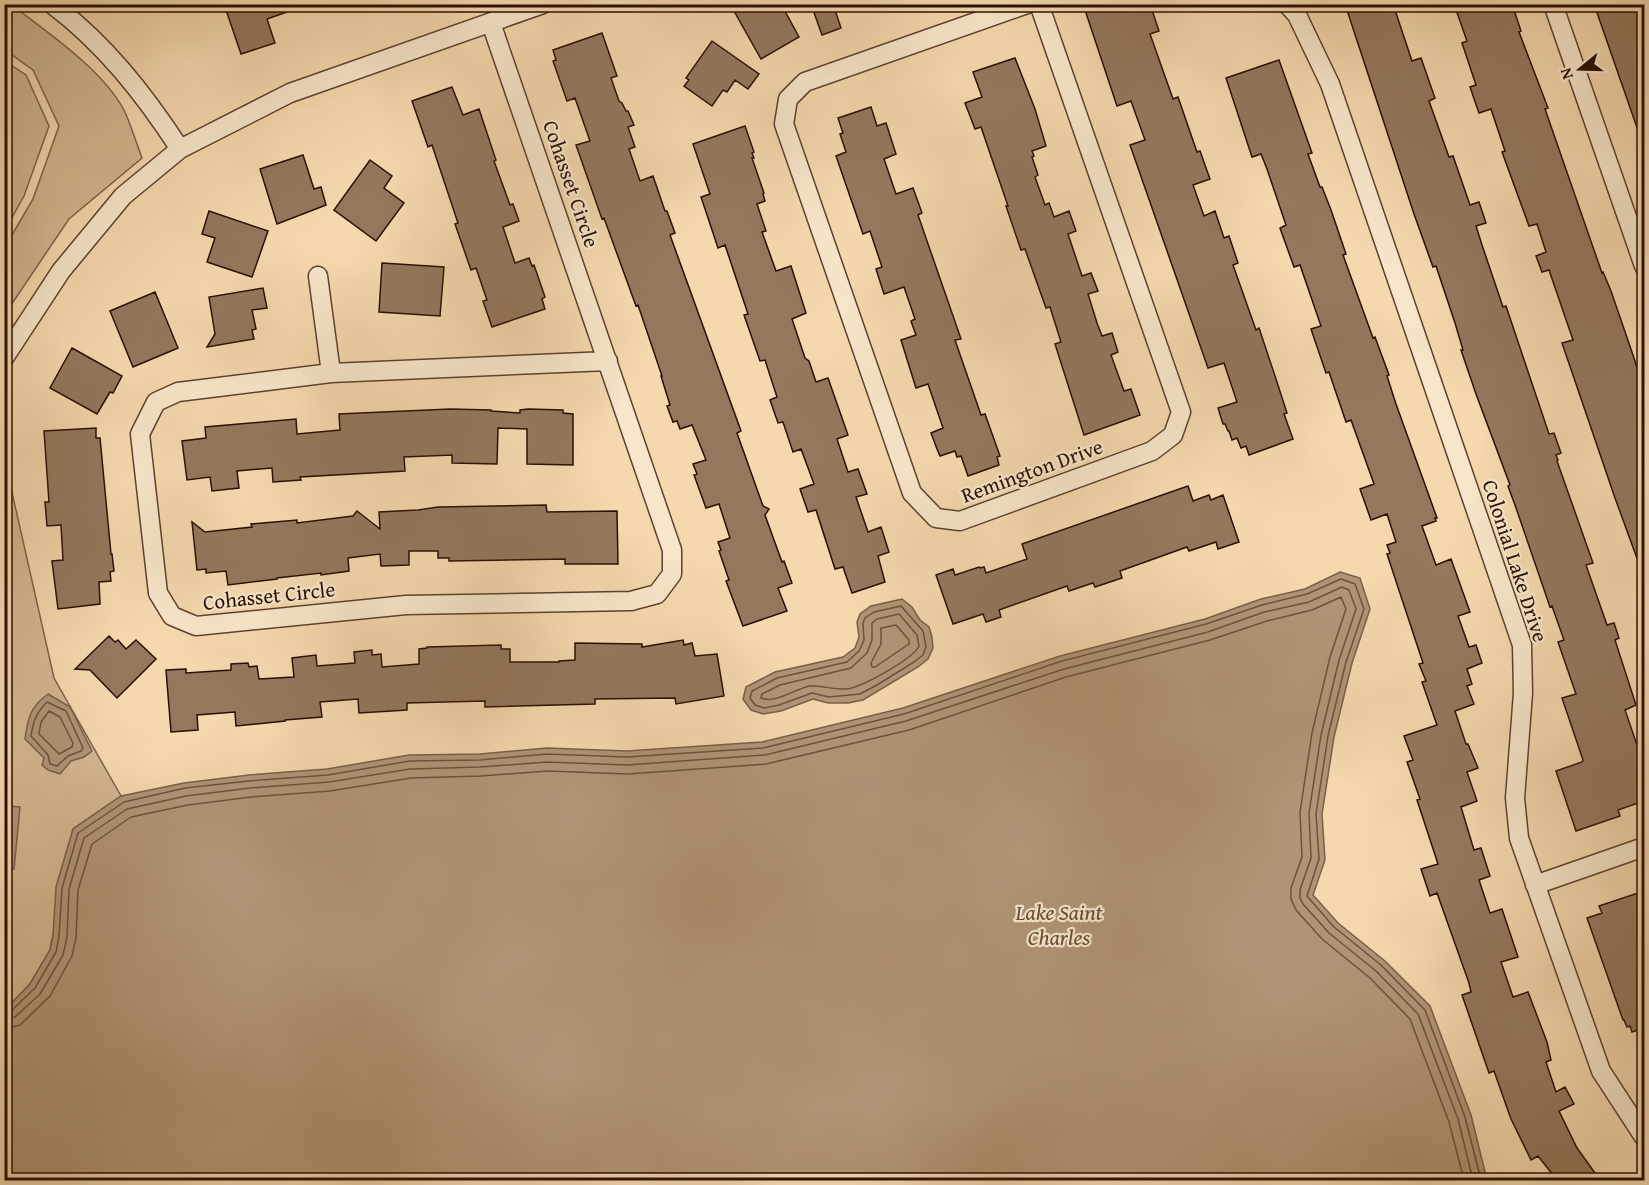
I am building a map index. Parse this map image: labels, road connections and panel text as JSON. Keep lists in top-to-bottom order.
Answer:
{
  "streets": {
    "street": ["Cohasset Circle", "Remington Drive", "Colonial Lake Drive"]
  },
  "water": ["Lake Saint Charles"],
  "north": "left"
}
